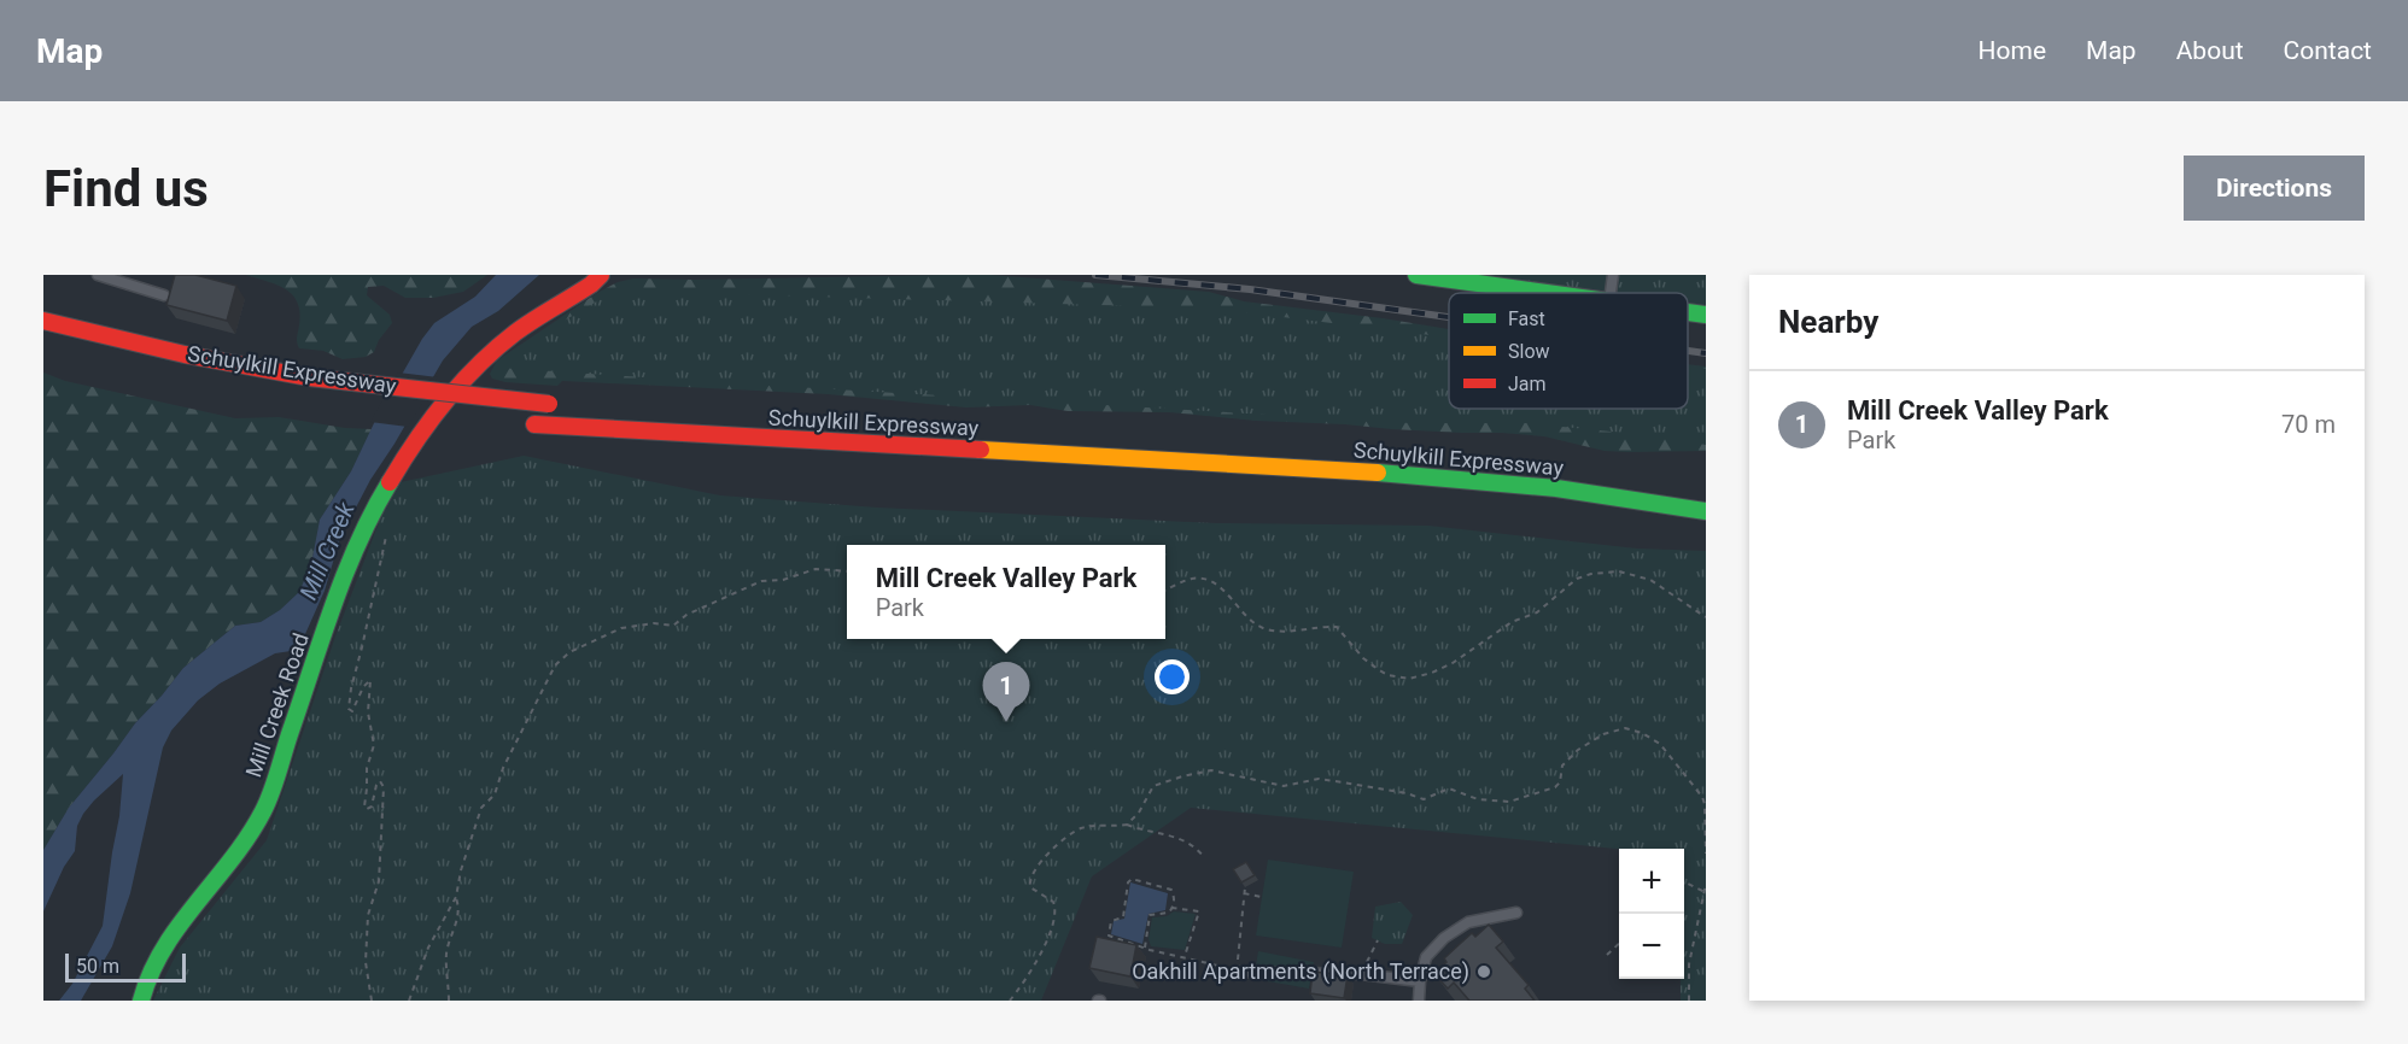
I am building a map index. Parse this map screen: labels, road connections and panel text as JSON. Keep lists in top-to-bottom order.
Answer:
{
  "streets": {
    "main road": ["Schuylkill Expressway", "Mill Creek Road"]
  },
  "crossings": [
    ["Schuylkill Expressway", "Mill Creek Road"]
  ],
  "water": ["Mill Creek"],
  "places": ["Oakhill Apartments (North Terrace)"],
  "legend": ["Fast", "Slow", "Jam"],
  "scale_bar": "50 m",
  "page": {
    "header": "Map",
    "nav": [
      "Home",
      "Map",
      "About",
      "Contact"
    ],
    "buttons": "Directions",
    "title": "Find us",
    "heading": "Nearby",
    "list": [
      {
        "mark": "1",
        "name": "Mill Creek Valley Park",
        "note": "Park",
        "value": "70 m"
      }
    ],
    "popup": ["Mill Creek Valley Park", "Park"],
    "pins": "1",
    "map_buttons": ["+", "−"],
    "scale": "50 m"
  }
}
